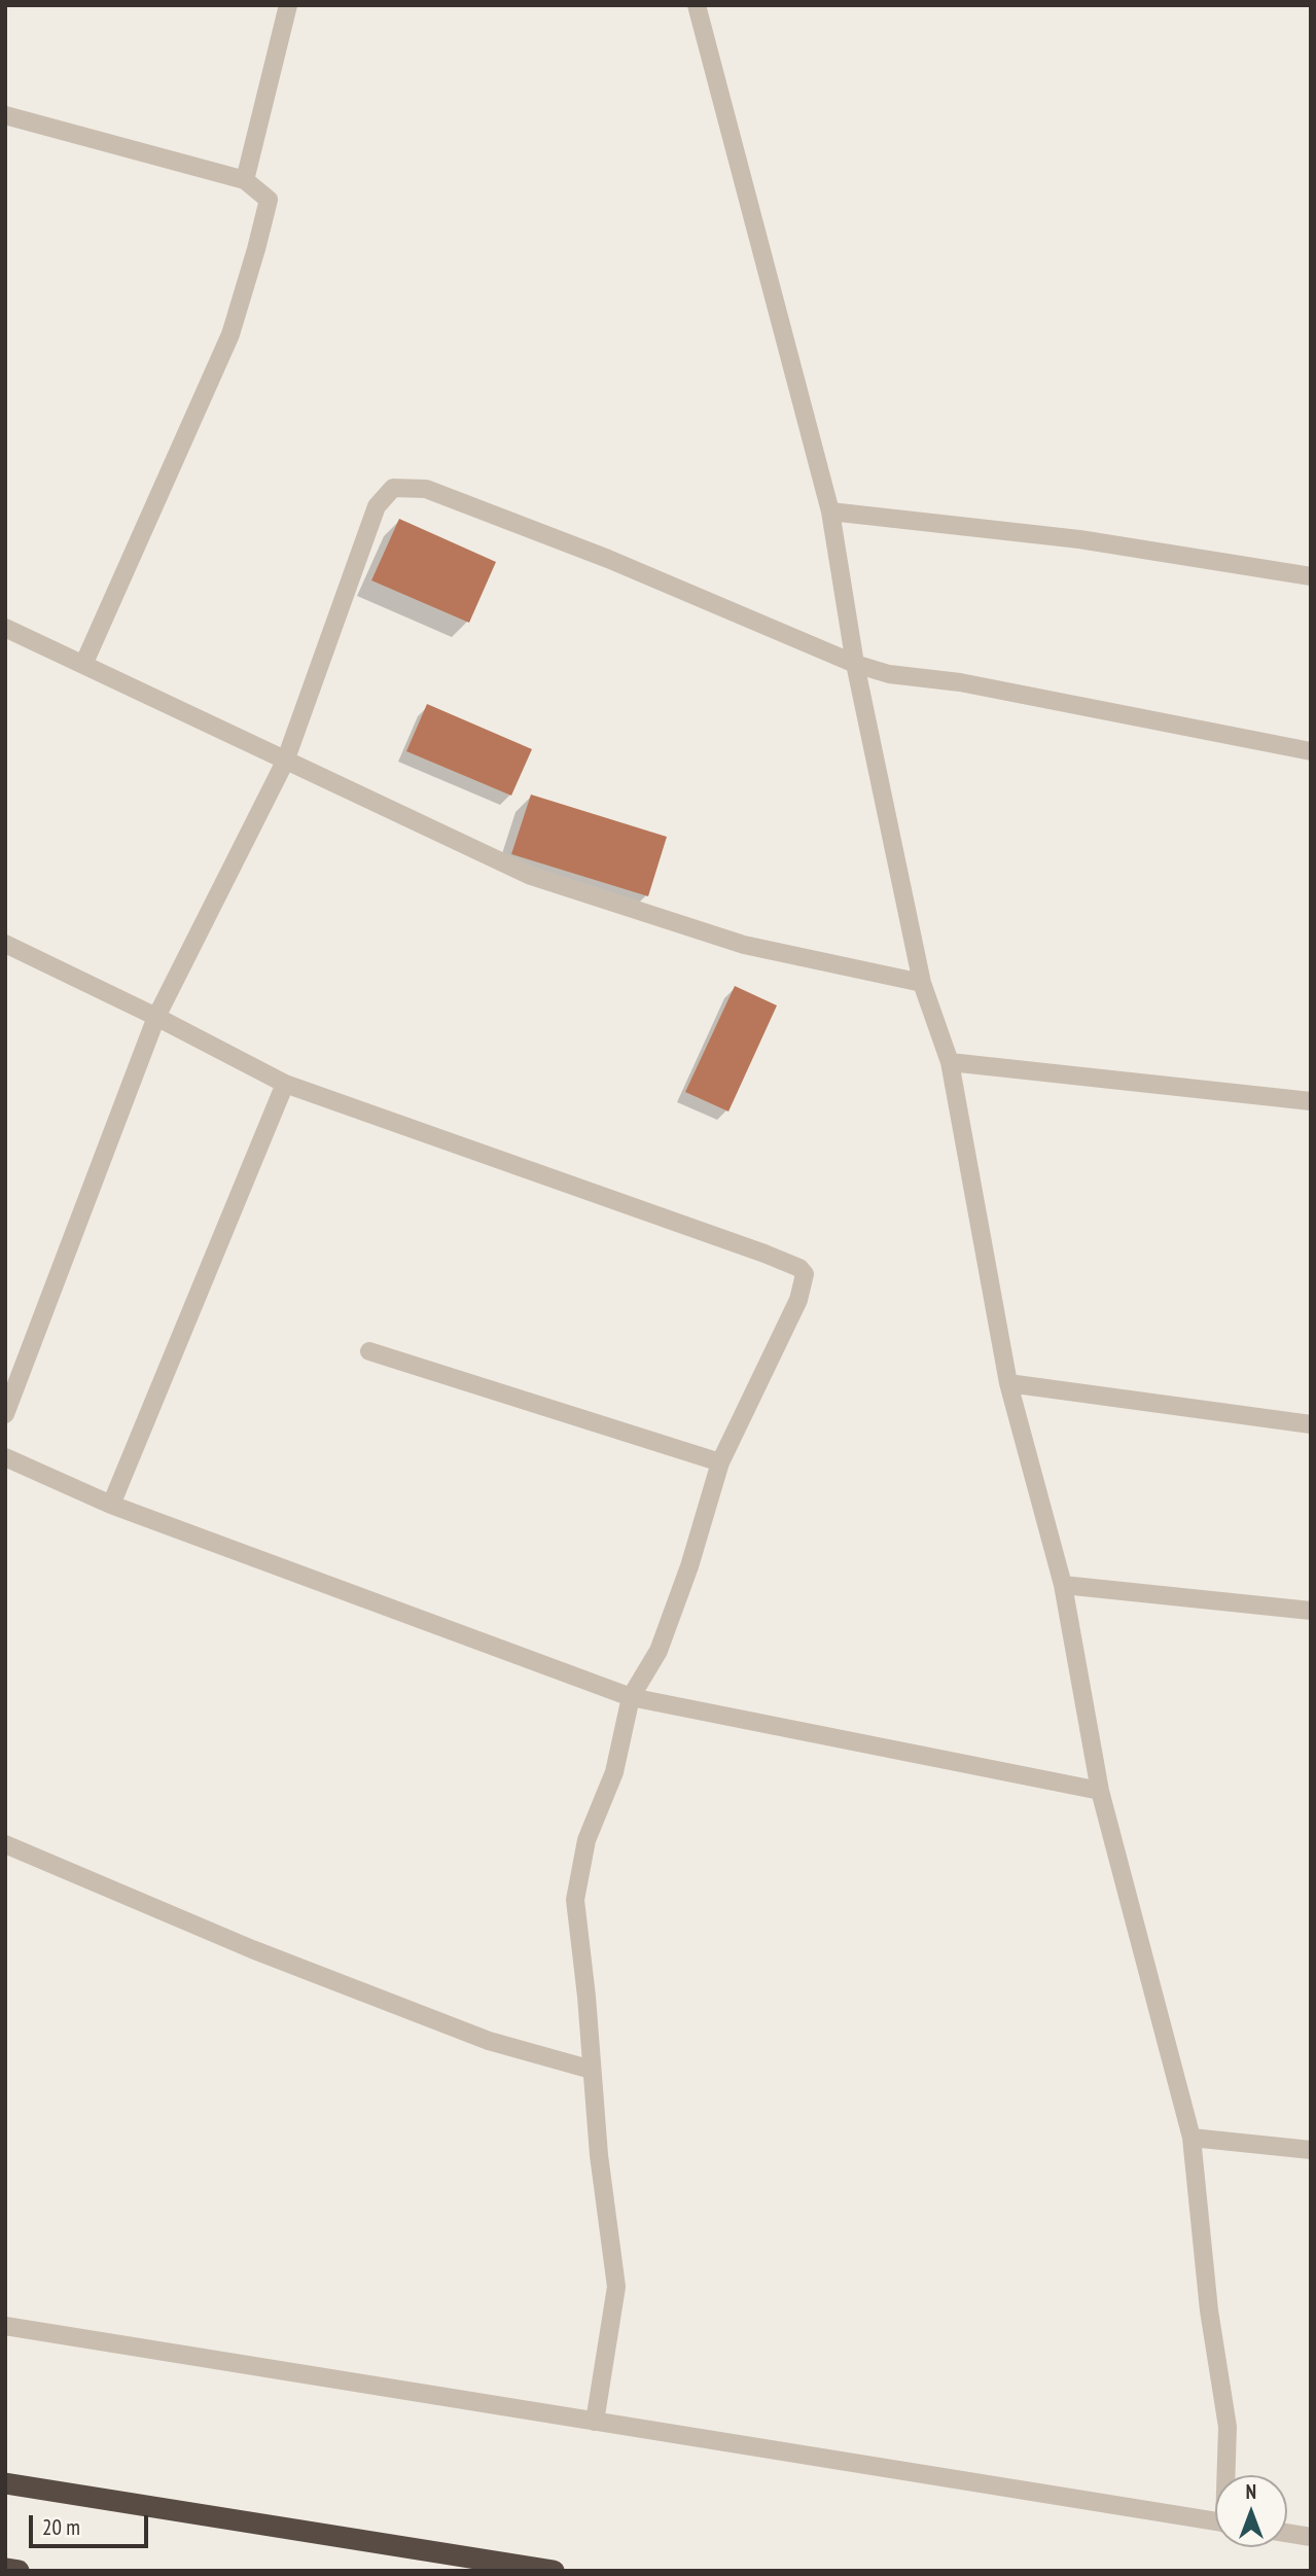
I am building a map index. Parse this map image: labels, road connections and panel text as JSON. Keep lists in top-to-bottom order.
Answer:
{
  "scale_bar": "20 m",
  "north": "top"
}
